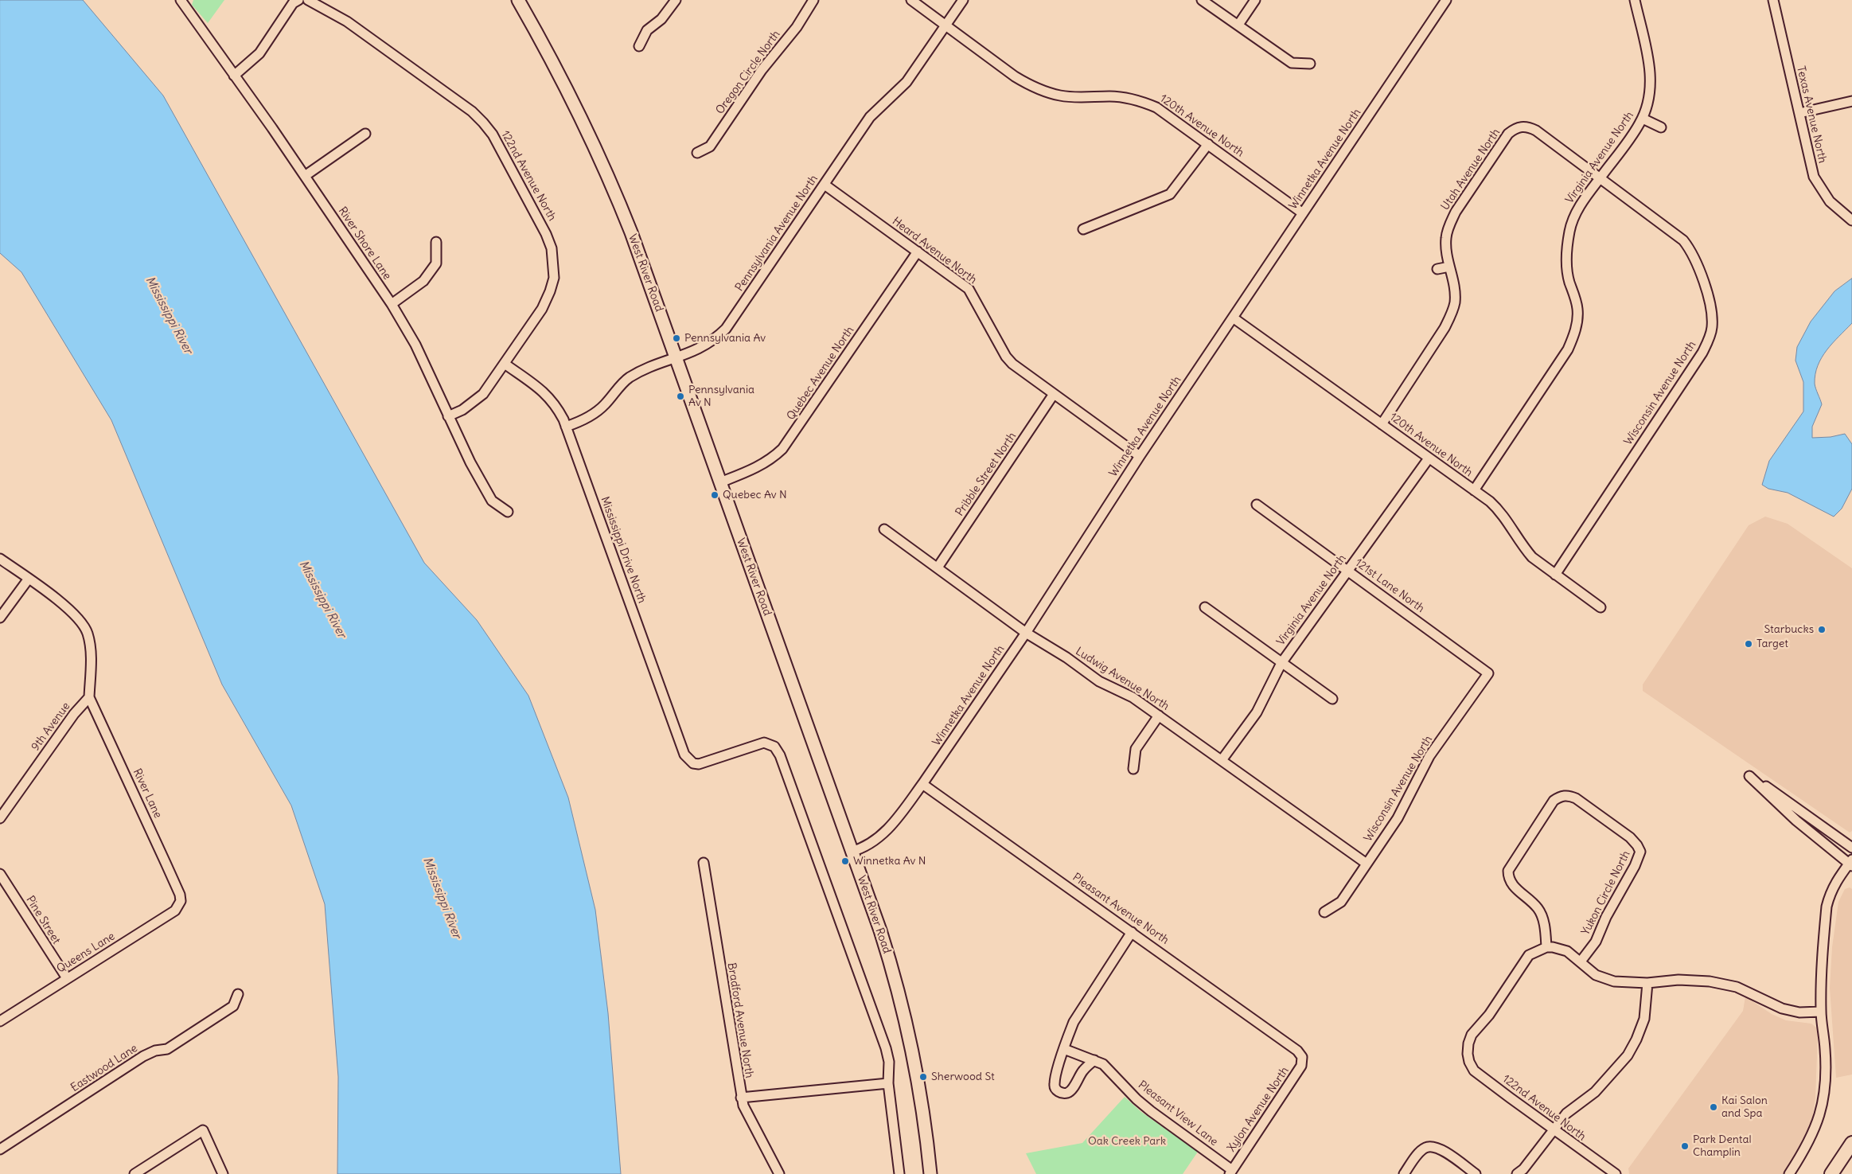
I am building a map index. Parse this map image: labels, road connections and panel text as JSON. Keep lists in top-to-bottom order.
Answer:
{
  "streets": {
    "main road": ["West River Road"],
    "street": [
      "Oregon Circle North",
      "Texas Avenue North",
      "120th Avenue North",
      "Virginia Avenue North",
      "Winnetka Avenue North",
      "Utah Avenue North",
      "122nd Avenue North",
      "Pennsylvania Avenue North",
      "River Shore Lane",
      "Heard Avenue North",
      "Quebec Avenue North",
      "Wisconsin Avenue North",
      "Pribble Street North",
      "Mississippi Drive North",
      "121st Lane North",
      "Ludwig Avenue North",
      "9th Avenue",
      "River Lane",
      "Yukon Circle North",
      "Pleasant Avenue North",
      "Pine Street",
      "Queens Lane",
      "Bradford Avenue North",
      "Eastwood Lane",
      "Xylon Avenue North",
      "Pleasant View Lane"
    ]
  },
  "crossings": [
    ["120th Avenue North", "Virginia Avenue North"],
    ["120th Avenue North", "Winnetka Avenue North"],
    ["120th Avenue North", "Utah Avenue North"],
    ["120th Avenue North", "Pennsylvania Avenue North"],
    ["120th Avenue North", "Wisconsin Avenue North"],
    ["Virginia Avenue North", "Utah Avenue North"],
    ["Virginia Avenue North", "Wisconsin Avenue North"],
    ["Virginia Avenue North", "121st Lane North"],
    ["Virginia Avenue North", "Ludwig Avenue North"],
    ["Winnetka Avenue North", "Heard Avenue North"],
    ["Winnetka Avenue North", "West River Road"],
    ["Winnetka Avenue North", "Ludwig Avenue North"],
    ["Winnetka Avenue North", "Pleasant Avenue North"],
    ["Utah Avenue North", "Wisconsin Avenue North"],
    ["122nd Avenue North", "River Shore Lane"],
    ["122nd Avenue North", "Mississippi Drive North"],
    ["122nd Avenue North", "Yukon Circle North"],
    ["Pennsylvania Avenue North", "Heard Avenue North"],
    ["Pennsylvania Avenue North", "West River Road"],
    ["Pennsylvania Avenue North", "Mississippi Drive North"],
    ["Heard Avenue North", "Quebec Avenue North"],
    ["Heard Avenue North", "Pribble Street North"],
    ["West River Road", "Quebec Avenue North"],
    ["Wisconsin Avenue North", "121st Lane North"],
    ["Wisconsin Avenue North", "Ludwig Avenue North"],
    ["Pribble Street North", "Ludwig Avenue North"],
    ["9th Avenue", "River Lane"],
    ["River Lane", "Queens Lane"],
    ["Pleasant Avenue North", "Xylon Avenue North"],
    ["Pine Street", "Queens Lane"],
    ["Xylon Avenue North", "Pleasant View Lane"]
  ],
  "water": ["Mississippi River"],
  "parks": ["Oak Creek Park"],
  "places": [
    "Pennsylvania Av",
    "Pennsylvania Av N",
    "Quebec Av N",
    "Starbucks",
    "Target",
    "Winnetka Av N",
    "Sherwood St",
    "Kai Salon and Spa",
    "Park Dental Champlin"
  ]
}
